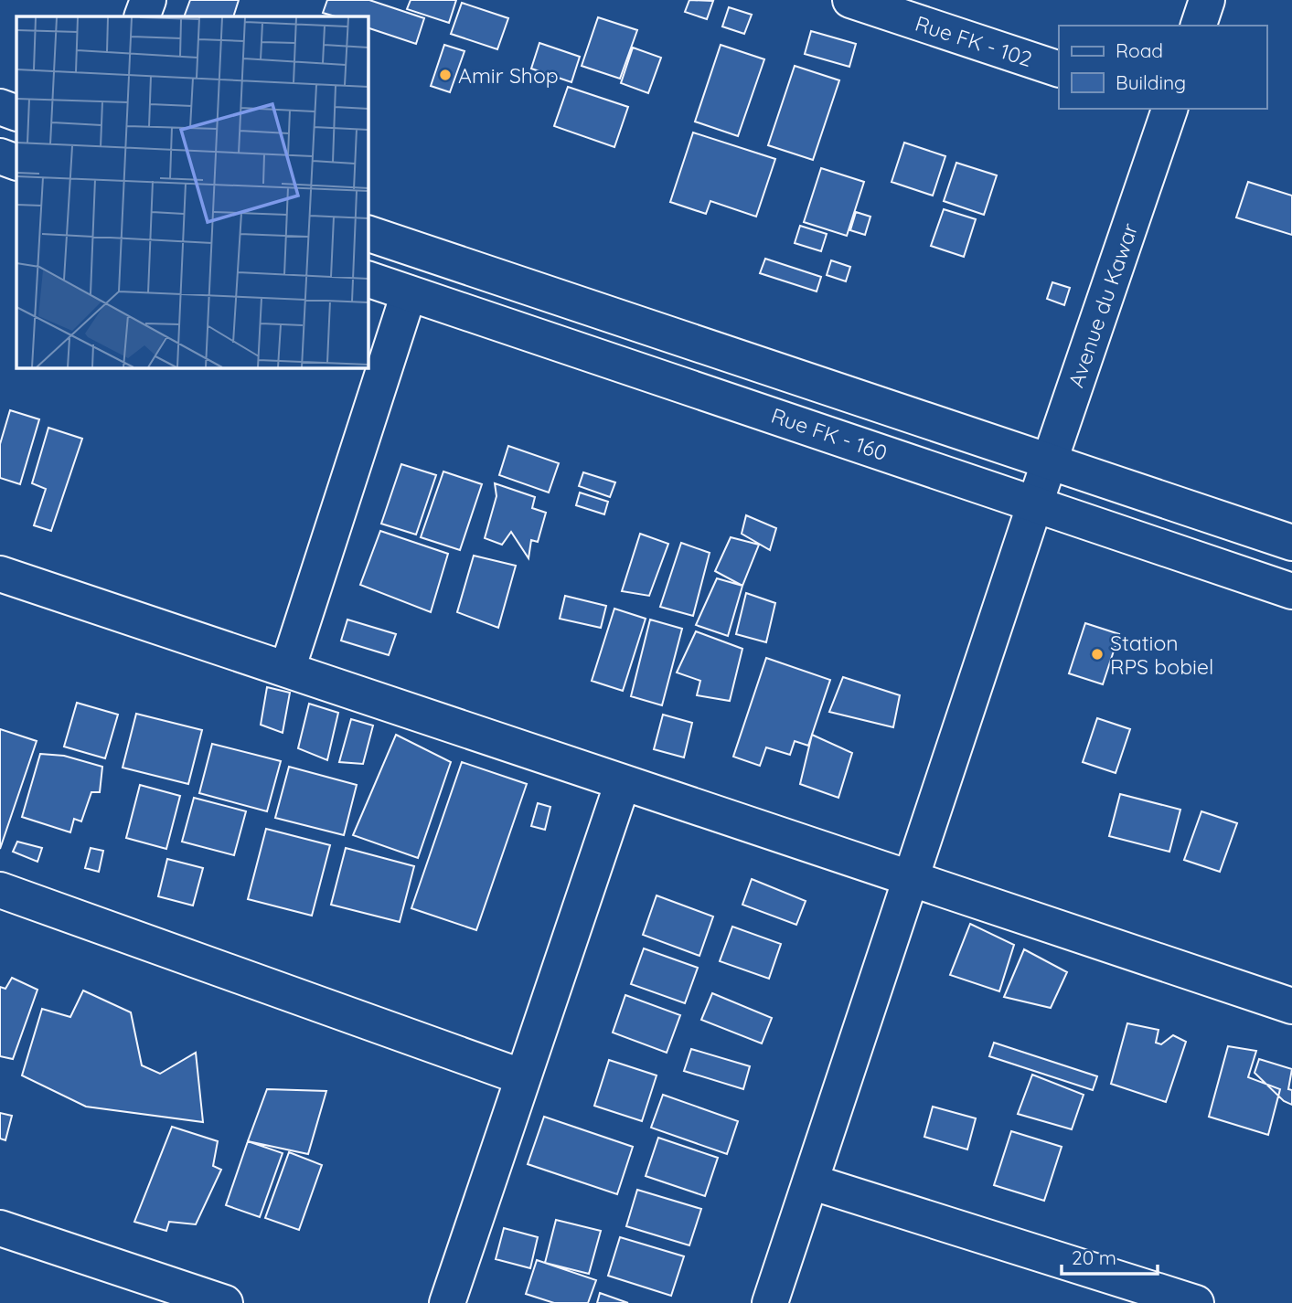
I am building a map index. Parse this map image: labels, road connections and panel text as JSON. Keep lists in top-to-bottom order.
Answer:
{
  "streets": {
    "street": ["Rue FK - 102", "Avenue du Kawar", "Rue FK - 160"]
  },
  "crossings": [
    ["Avenue du Kawar", "Rue FK - 160"]
  ],
  "places": ["Amir Shop", "Station RPS bobiel"],
  "legend": ["Road", "Building"],
  "scale_bar": "20 m"
}
